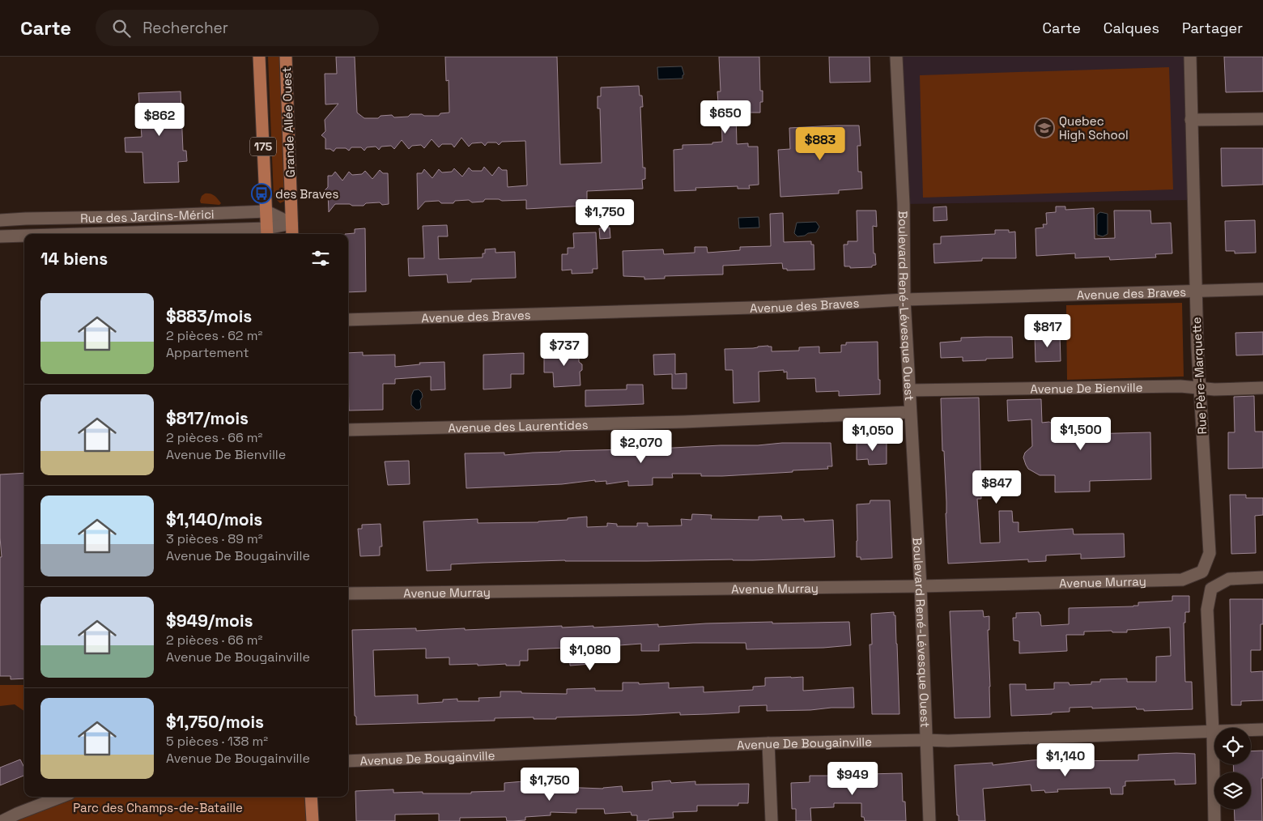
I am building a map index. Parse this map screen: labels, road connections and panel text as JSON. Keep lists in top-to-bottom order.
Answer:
{
  "streets": {
    "main road": ["Grande Allée Ouest", "175"],
    "street": [
      "Rue des Jardins-Mérici",
      "Avenue des Braves",
      "Boulevard René-Lévesque Ouest",
      "Rue Père-Marquette",
      "Avenue De Bienville",
      "Avenue des Laurentides",
      "Avenue Murray",
      "Avenue De Bougainville"
    ]
  },
  "crossings": [
    ["Grande Allée Ouest", "Rue des Jardins-Mérici"],
    ["175", "Rue des Jardins-Mérici"],
    ["Avenue des Braves", "Boulevard René-Lévesque Ouest"],
    ["Avenue des Braves", "Rue Père-Marquette"],
    ["Boulevard René-Lévesque Ouest", "Avenue De Bienville"],
    ["Boulevard René-Lévesque Ouest", "Avenue des Laurentides"],
    ["Boulevard René-Lévesque Ouest", "Avenue Murray"],
    ["Boulevard René-Lévesque Ouest", "Avenue De Bougainville"],
    ["Rue Père-Marquette", "Avenue De Bienville"],
    ["Rue Père-Marquette", "Avenue Murray"]
  ],
  "parks": ["Parc des Champs-de-Bataille"],
  "places": {
    "school or university": ["Quebec High School"],
    "bus stop": ["des Braves"]
  },
  "page": {
    "header": "Carte",
    "search": "Rechercher",
    "nav": ["Carte", "Calques", "Partager"],
    "price": [
      "$650",
      "$862",
      "$883",
      "$1,750",
      "$817",
      "$737",
      "$1,500",
      "$1,050",
      "$2,070",
      "$847",
      "$1,080",
      "$1,140",
      "$949",
      "$1,750"
    ],
    "heading": "14 biens",
    "list": [
      {
        "name": "$883/mois",
        "note": "2 pièces · 62 m² · Appartement"
      },
      {
        "name": "$817/mois",
        "note": "2 pièces · 66 m² · Avenue De Bienville"
      },
      {
        "name": "$1,140/mois",
        "note": "3 pièces · 89 m² · Avenue De Bougainville"
      },
      {
        "name": "$949/mois",
        "note": "2 pièces · 66 m² · Avenue De Bougainville"
      },
      {
        "name": "$1,750/mois",
        "note": "5 pièces · 138 m² · Avenue De Bougainville"
      }
    ]
  }
}
